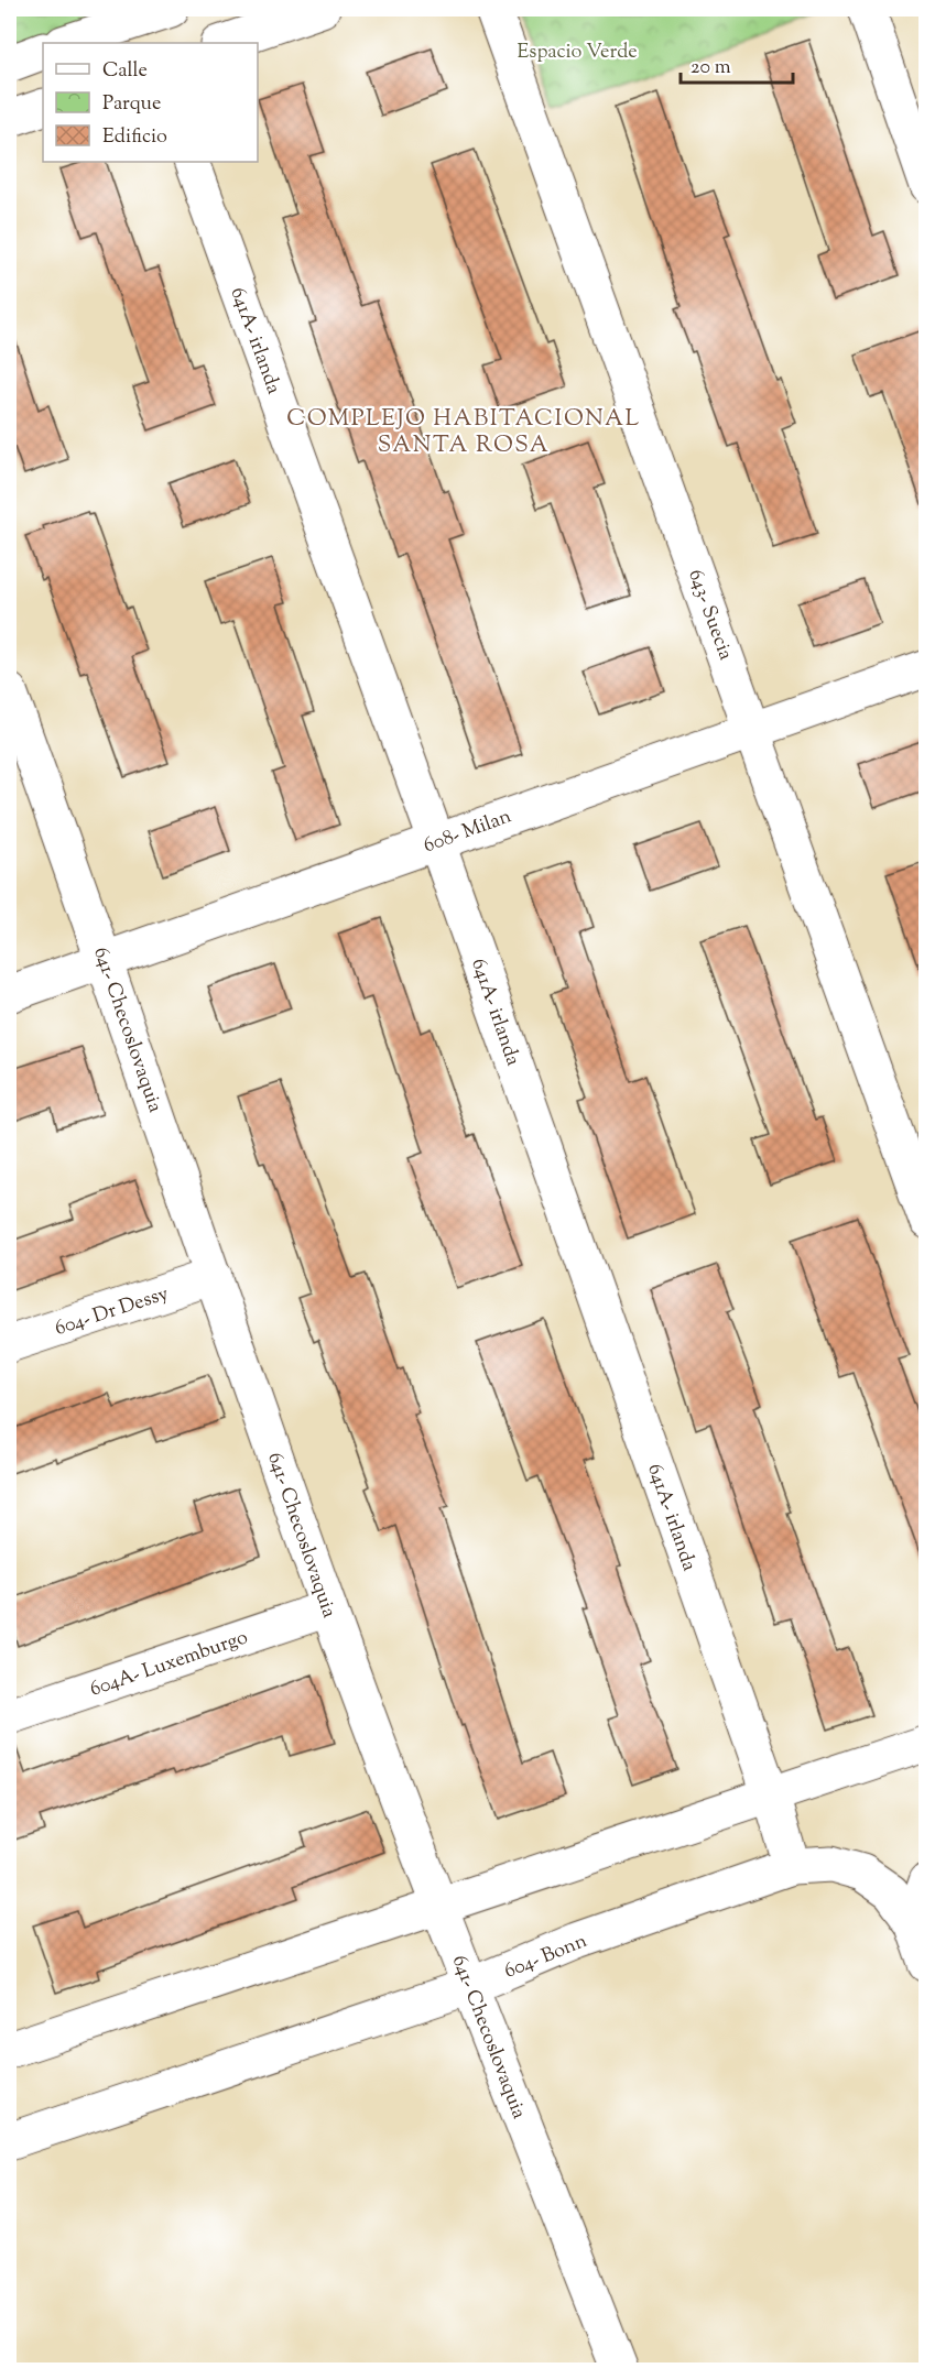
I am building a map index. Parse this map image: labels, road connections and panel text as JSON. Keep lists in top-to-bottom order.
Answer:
{
  "streets": {
    "street": [
      "641A- irlanda",
      "643- Suecia",
      "608- Milan",
      "641- Checoslovaquia",
      "604- Dr Dessy",
      "604A- Luxemburgo",
      "604- Bonn"
    ]
  },
  "crossings": [
    ["641A- irlanda", "608- Milan"],
    ["641A- irlanda", "604- Bonn"],
    ["643- Suecia", "608- Milan"],
    ["608- Milan", "641- Checoslovaquia"],
    ["641- Checoslovaquia", "604- Dr Dessy"],
    ["641- Checoslovaquia", "604A- Luxemburgo"],
    ["641- Checoslovaquia", "604- Bonn"]
  ],
  "districts": ["COMPLEJO HABITACIONAL SANTA ROSA"],
  "parks": ["Espacio Verde"],
  "legend": ["Calle", "Parque", "Edificio"],
  "scale_bar": "20 m"
}
